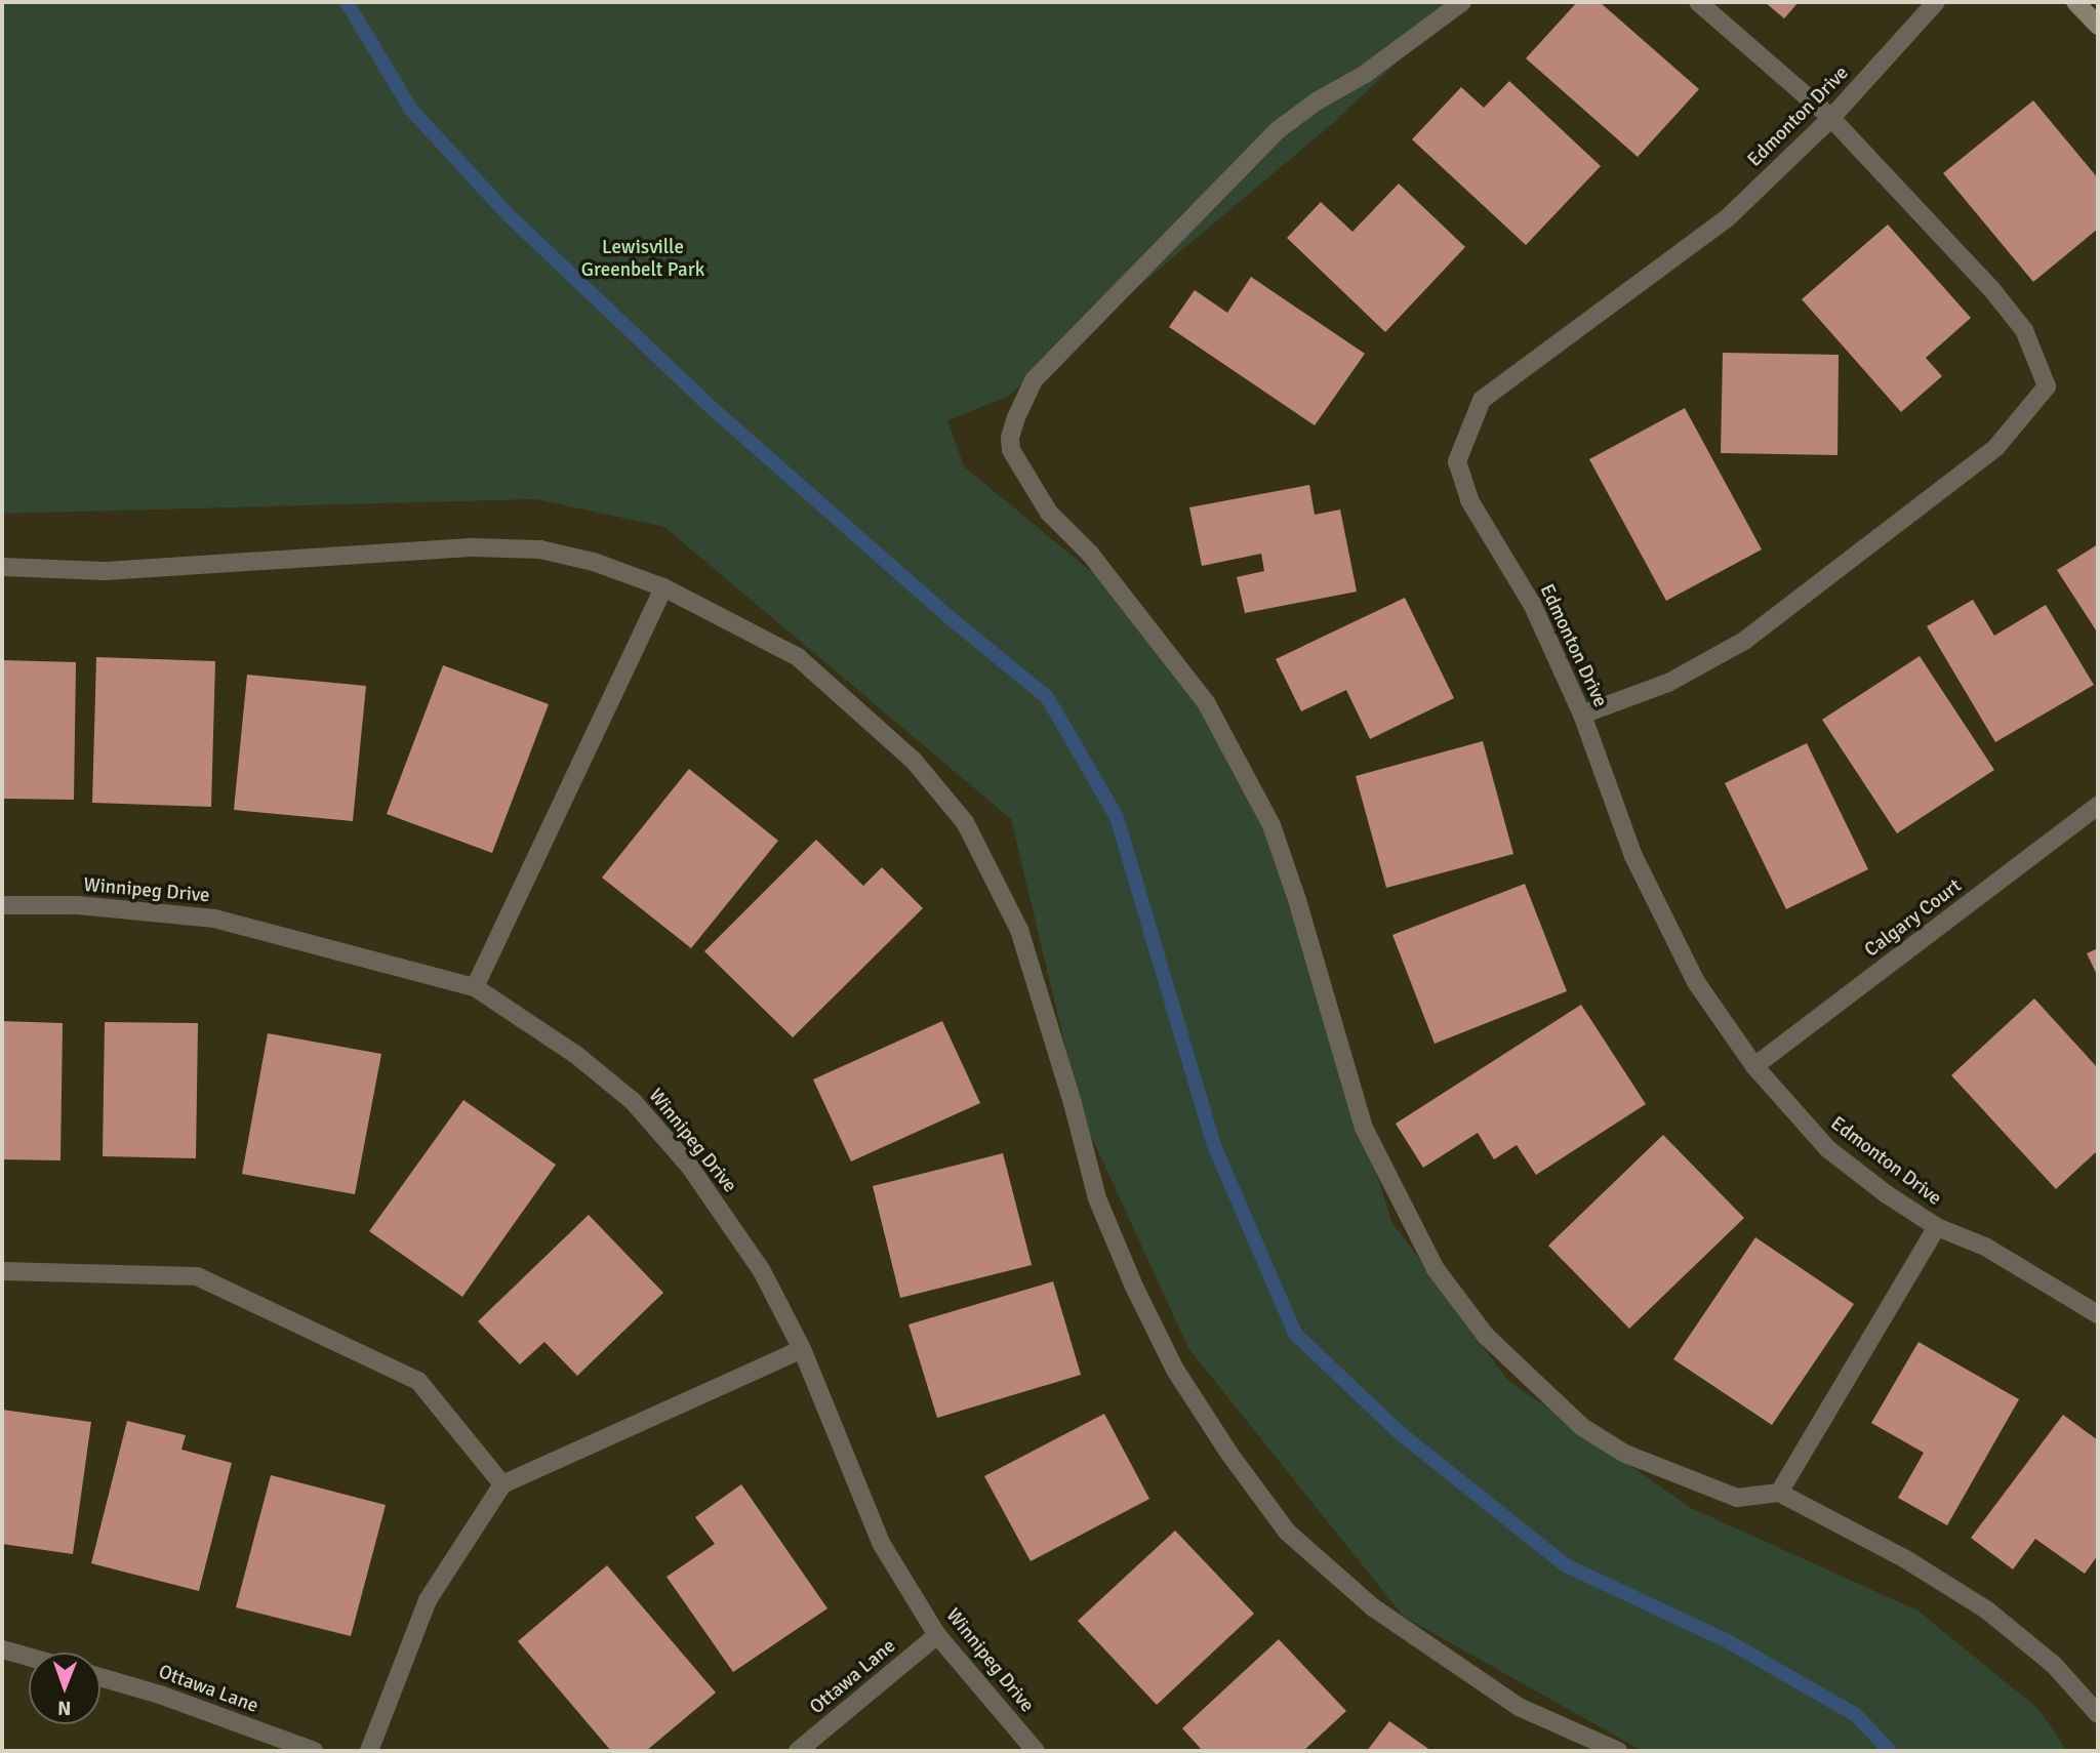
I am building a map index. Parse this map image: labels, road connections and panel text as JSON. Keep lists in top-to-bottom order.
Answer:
{
  "streets": {
    "street": [
      "Edmonton Drive",
      "Winnipeg Drive",
      "Calgary Court",
      "Ottawa Lane"
    ]
  },
  "crossings": [
    ["Edmonton Drive", "Calgary Court"],
    ["Winnipeg Drive", "Ottawa Lane"]
  ],
  "parks": ["Lewisville Greenbelt Park"],
  "north": "bottom"
}
